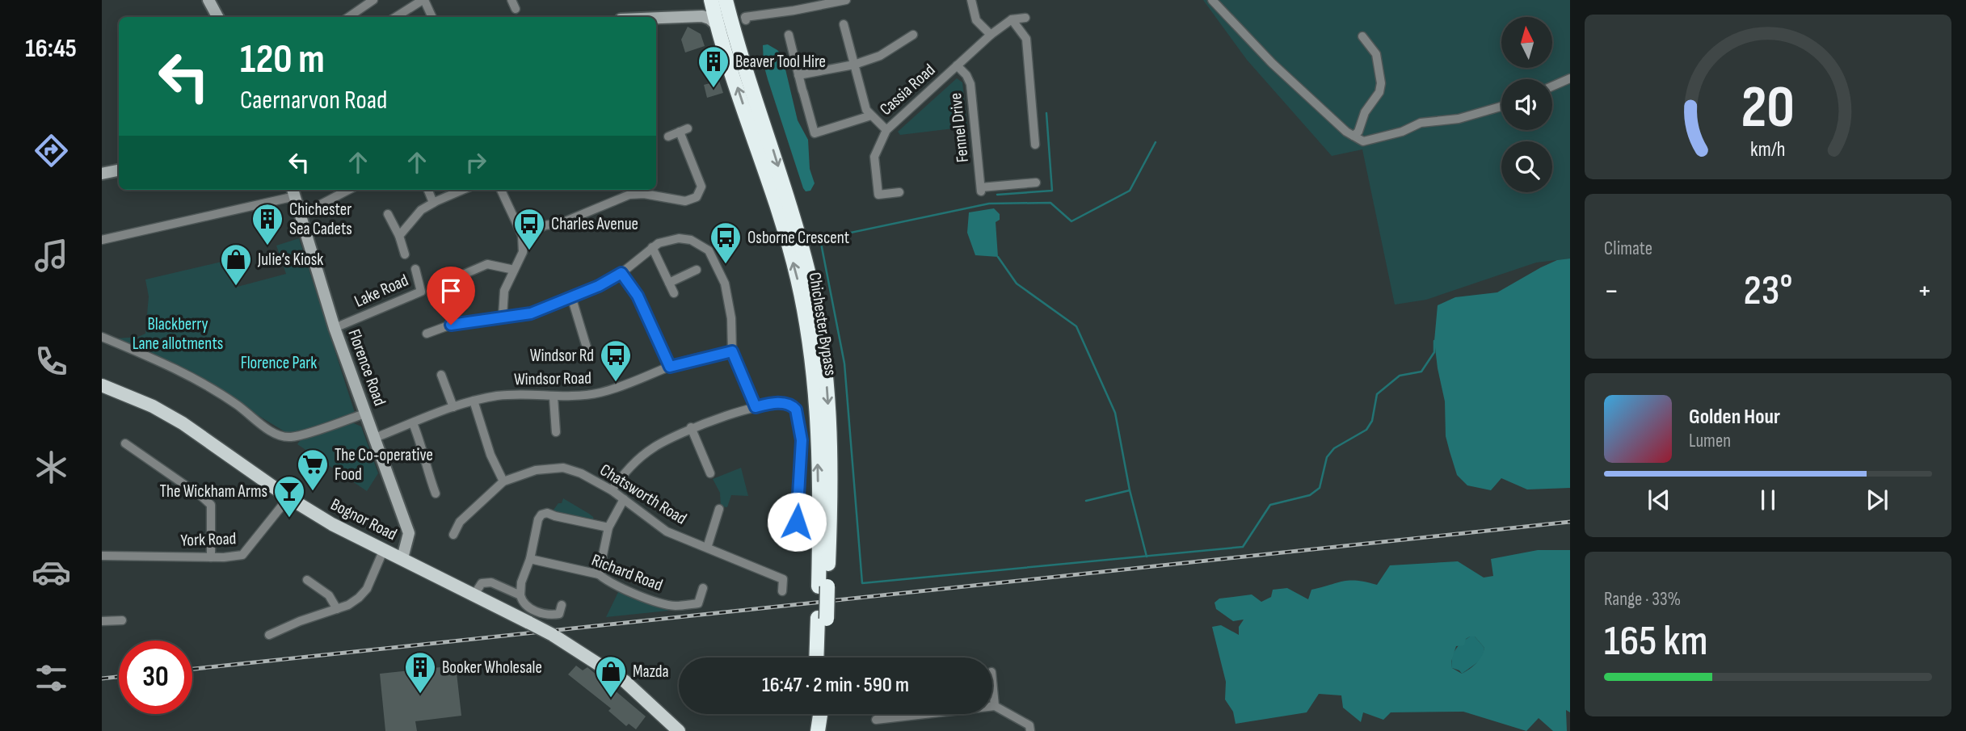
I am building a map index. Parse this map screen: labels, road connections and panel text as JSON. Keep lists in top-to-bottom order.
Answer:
{
  "streets": {
    "highway": ["Chichester Bypass"],
    "main road": ["Bognor Road"],
    "street": [
      "Cassia Road",
      "Fennel Drive",
      "Lake Road",
      "Florence Road",
      "Windsor Road",
      "Chatsworth Road",
      "York Road",
      "Richard Road"
    ]
  },
  "crossings": [
    ["Cassia Road", "Fennel Drive"],
    ["Lake Road", "Florence Road"],
    ["Florence Road", "Windsor Road"],
    ["Florence Road", "Bognor Road"],
    ["Bognor Road", "York Road"]
  ],
  "parks": ["Blackberry Lane allotments", "Florence Park"],
  "places": {
    "building": ["Beaver Tool Hire", "Chichester Sea Cadets", "Booker Wholesale"],
    "bus stop": ["Charles Avenue", "Osborne Crescent", "Windsor Rd"],
    "shop": ["Julie’s Kiosk", "Mazda"],
    "supermarket": ["The Co-operative Food"],
    "bar": ["The Wickham Arms"]
  },
  "north": "top",
  "page": {
    "tabs": "16:45",
    "turn": ["120 m", "Caernarvon Road"],
    "tile": [
      "Climate",
      ["Range · 33%", "165 km"]
    ],
    "heat": ["−", "23°", "+"],
    "song": ["Golden Hour", "Lumen"],
    "limit": "30",
    "trip": "16:47 · 2 min · 590 m",
    "gauge": ["20", "km/h"]
  }
}
